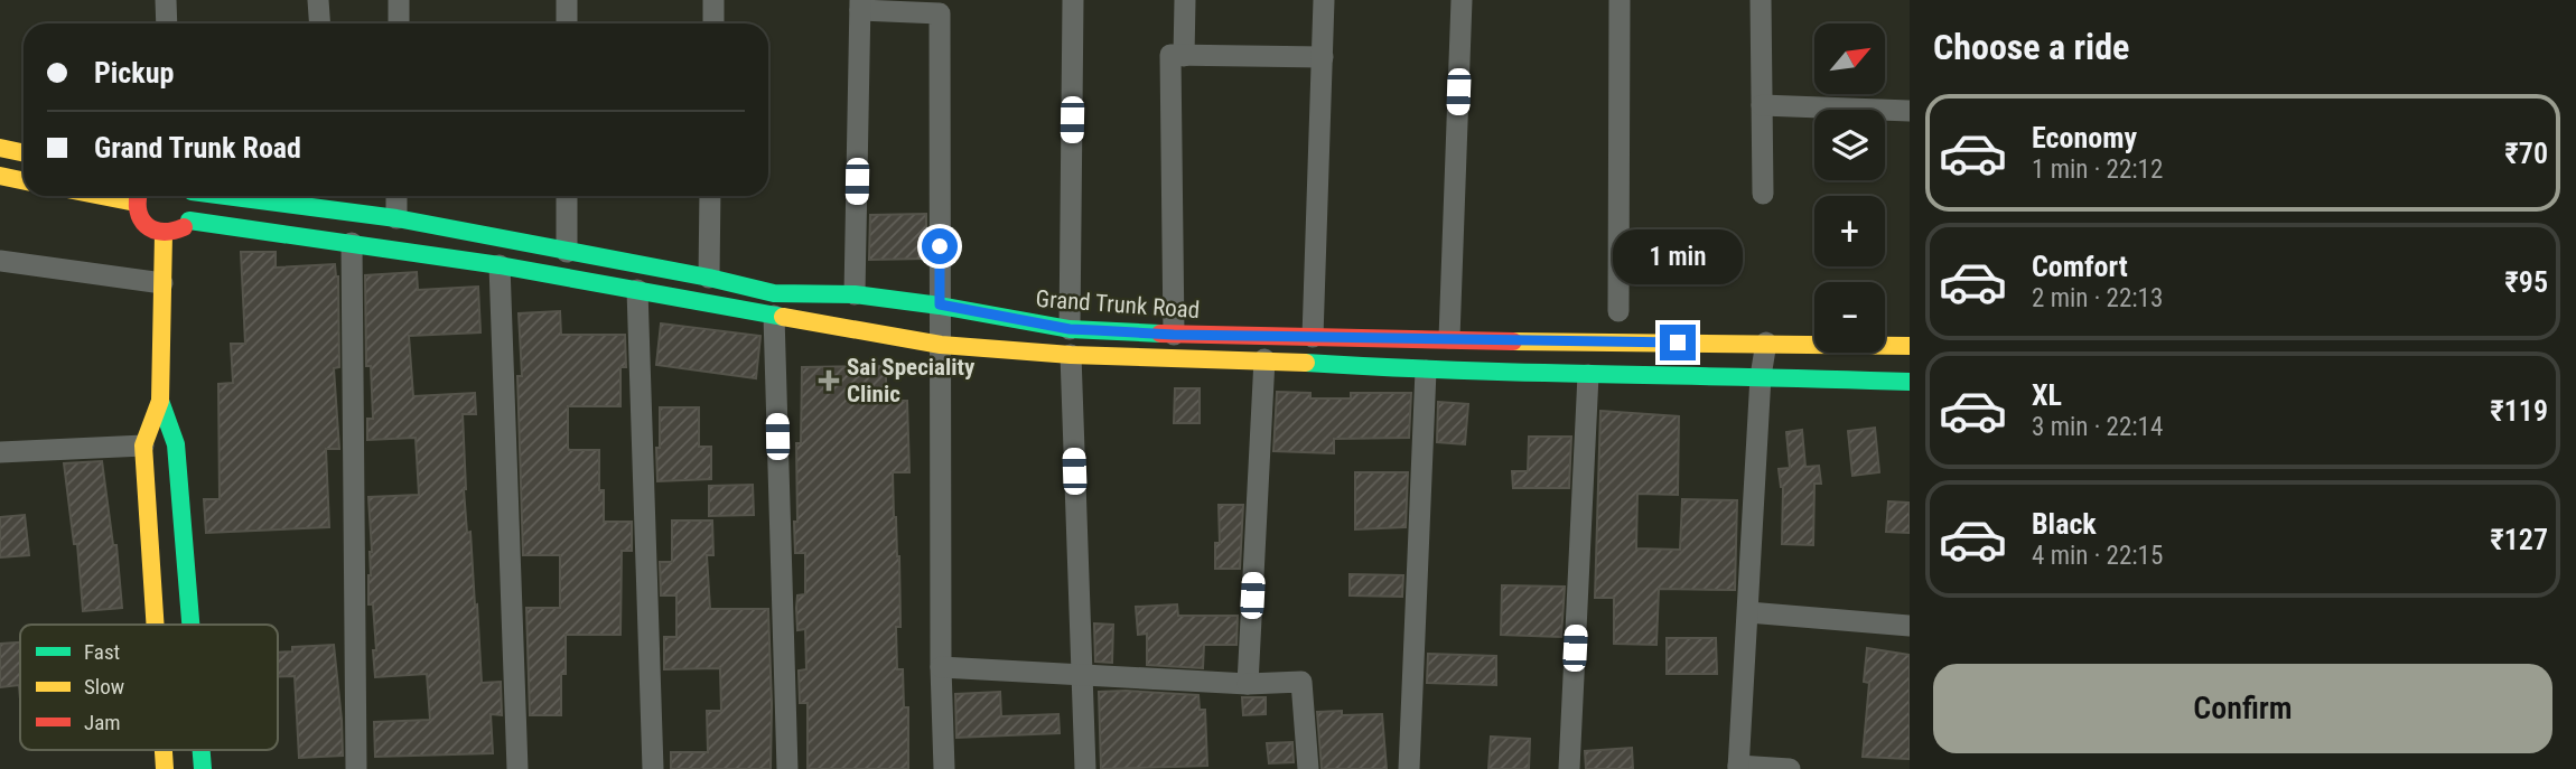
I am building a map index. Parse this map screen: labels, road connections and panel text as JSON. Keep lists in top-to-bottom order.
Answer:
{
  "streets": {
    "main road": ["Grand Trunk Road"]
  },
  "places": {
    "health": ["Sai Speciality Clinic"]
  },
  "legend": ["Fast", "Slow", "Jam"],
  "north": "top right",
  "page": {
    "heading": "Choose a ride",
    "map_buttons": ["+", "−"],
    "banner": ["Pickup", "Grand Trunk Road"],
    "list": [
      {
        "name": "Economy",
        "note": "1 min · 22:12",
        "value": "₹70"
      },
      {
        "name": "Comfort",
        "note": "2 min · 22:13",
        "value": "₹95"
      },
      {
        "name": "XL",
        "note": "3 min · 22:14",
        "value": "₹119"
      },
      {
        "name": "Black",
        "note": "4 min · 22:15",
        "value": "₹127"
      }
    ],
    "bubble": "1 min",
    "buttons": "Confirm"
  }
}
